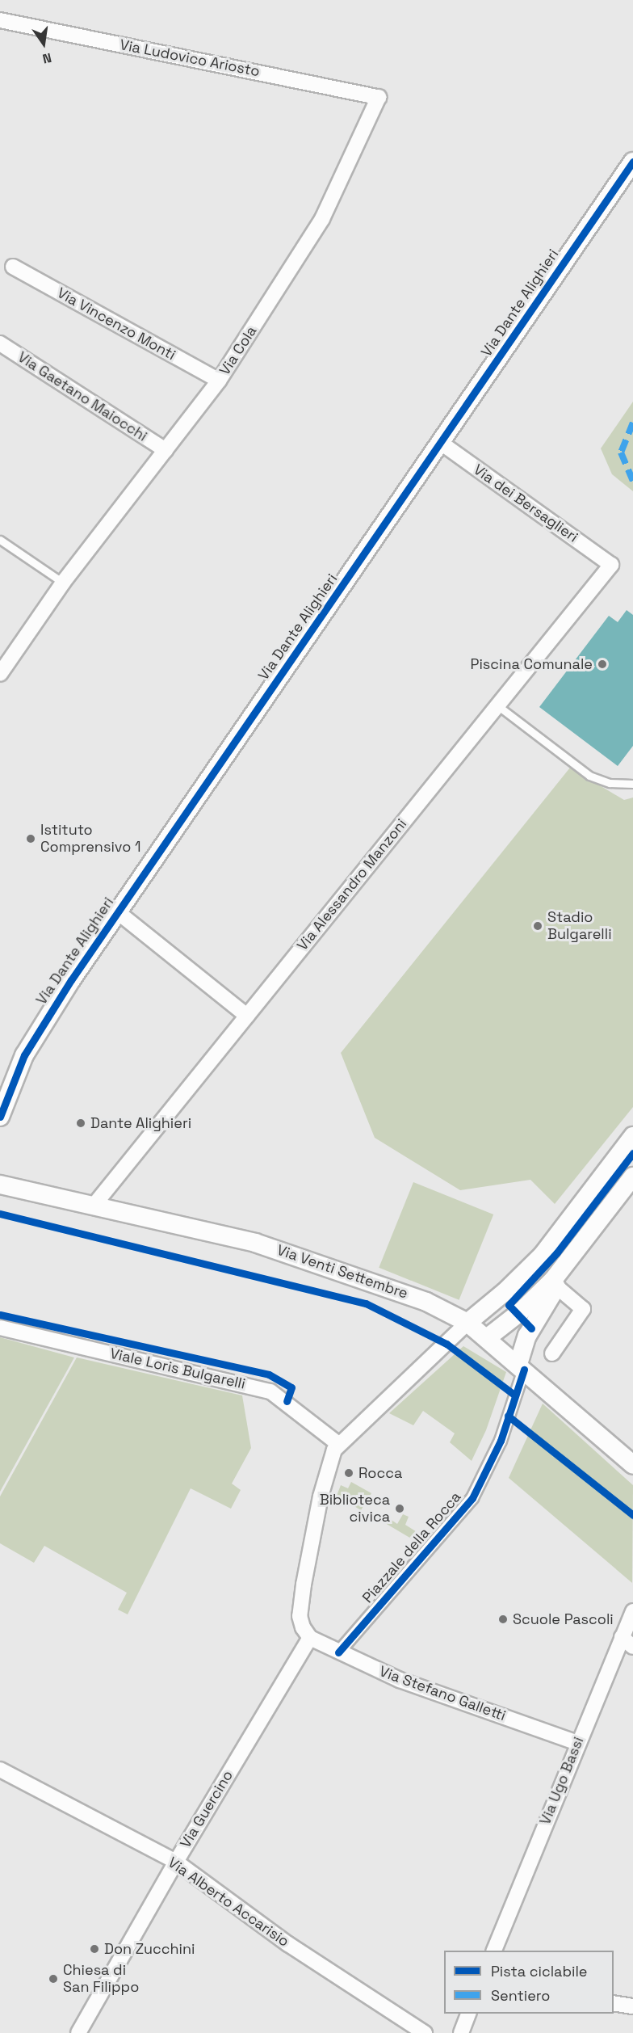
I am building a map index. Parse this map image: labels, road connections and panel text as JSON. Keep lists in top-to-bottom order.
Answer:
{
  "streets": {
    "street": [
      "Via Ludovico Ariosto",
      "Via Dante Alighieri",
      "Via Vincenzo Monti",
      "Via Cola",
      "Via Gaetano Maiocchi",
      "Via dei Bersaglieri",
      "Via Alessandro Manzoni",
      "Via Venti Settembre",
      "Viale Loris Bulgarelli",
      "Piazzale della Rocca",
      "Via Stefano Galletti",
      "Via Ugo Bassi",
      "Via Guercino",
      "Via Alberto Accarisio"
    ]
  },
  "crossings": [
    ["Via Ludovico Ariosto", "Via Cola"],
    ["Via Dante Alighieri", "Via dei Bersaglieri"],
    ["Via Dante Alighieri", "Via Alessandro Manzoni"],
    ["Via Vincenzo Monti", "Via Cola"],
    ["Via Cola", "Via Gaetano Maiocchi"],
    ["Via dei Bersaglieri", "Via Alessandro Manzoni"],
    ["Via Alessandro Manzoni", "Via Venti Settembre"],
    ["Via Venti Settembre", "Piazzale della Rocca"],
    ["Piazzale della Rocca", "Via Stefano Galletti"],
    ["Via Stefano Galletti", "Via Ugo Bassi"],
    ["Via Stefano Galletti", "Via Guercino"],
    ["Via Guercino", "Via Alberto Accarisio"]
  ],
  "places": [
    "Piscina Comunale",
    "Istituto Comprensivo 1",
    "Stadio Bulgarelli",
    "Dante Alighieri",
    "Rocca",
    "Biblioteca civica",
    "Scuole Pascoli",
    "Don Zucchini",
    "Chiesa di San Filippo"
  ],
  "legend": ["Pista ciclabile", "Sentiero"],
  "north": "bottom"
}
